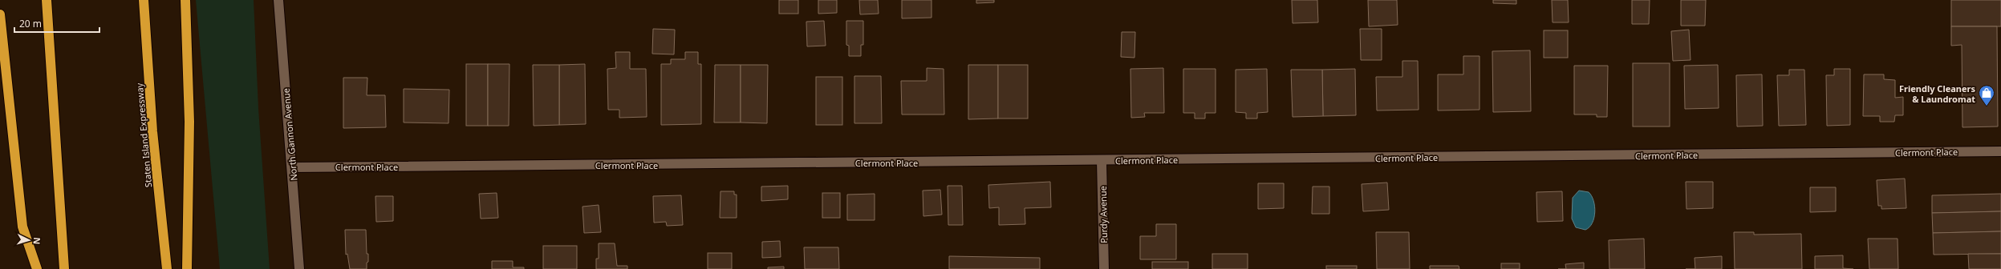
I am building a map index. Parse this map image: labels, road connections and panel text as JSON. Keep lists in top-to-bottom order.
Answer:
{
  "streets": {
    "highway": ["Staten Island Expressway"],
    "street": ["North Gannon Avenue", "Clermont Place", "Purdy Avenue"]
  },
  "crossings": [
    ["North Gannon Avenue", "Clermont Place"],
    ["Clermont Place", "Purdy Avenue"]
  ],
  "places": {
    "shop": ["Friendly Cleaners & Laundromat"]
  },
  "scale_bar": "20 m",
  "north": "right"
}
